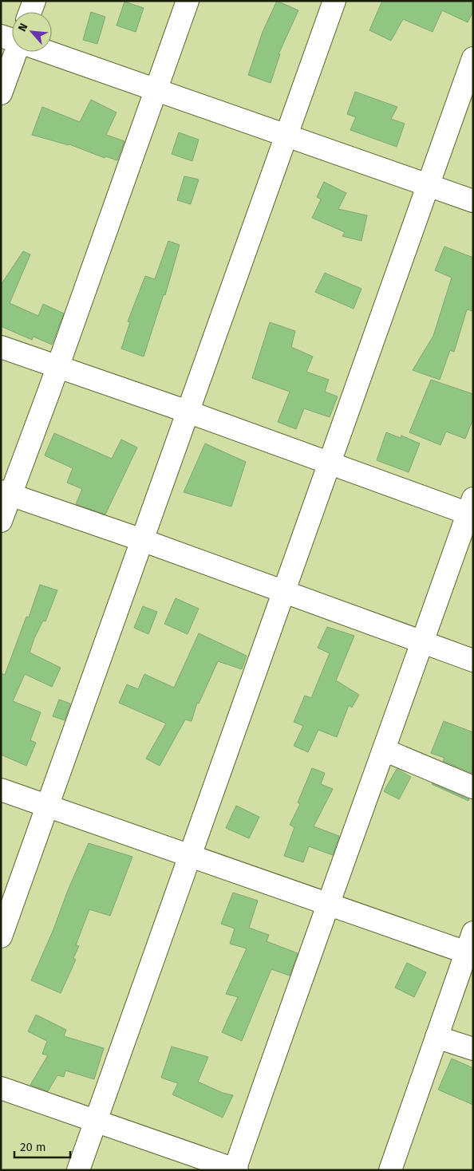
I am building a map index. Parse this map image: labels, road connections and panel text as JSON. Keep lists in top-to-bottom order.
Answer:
{
  "scale_bar": "20 m",
  "north": "top left"
}
